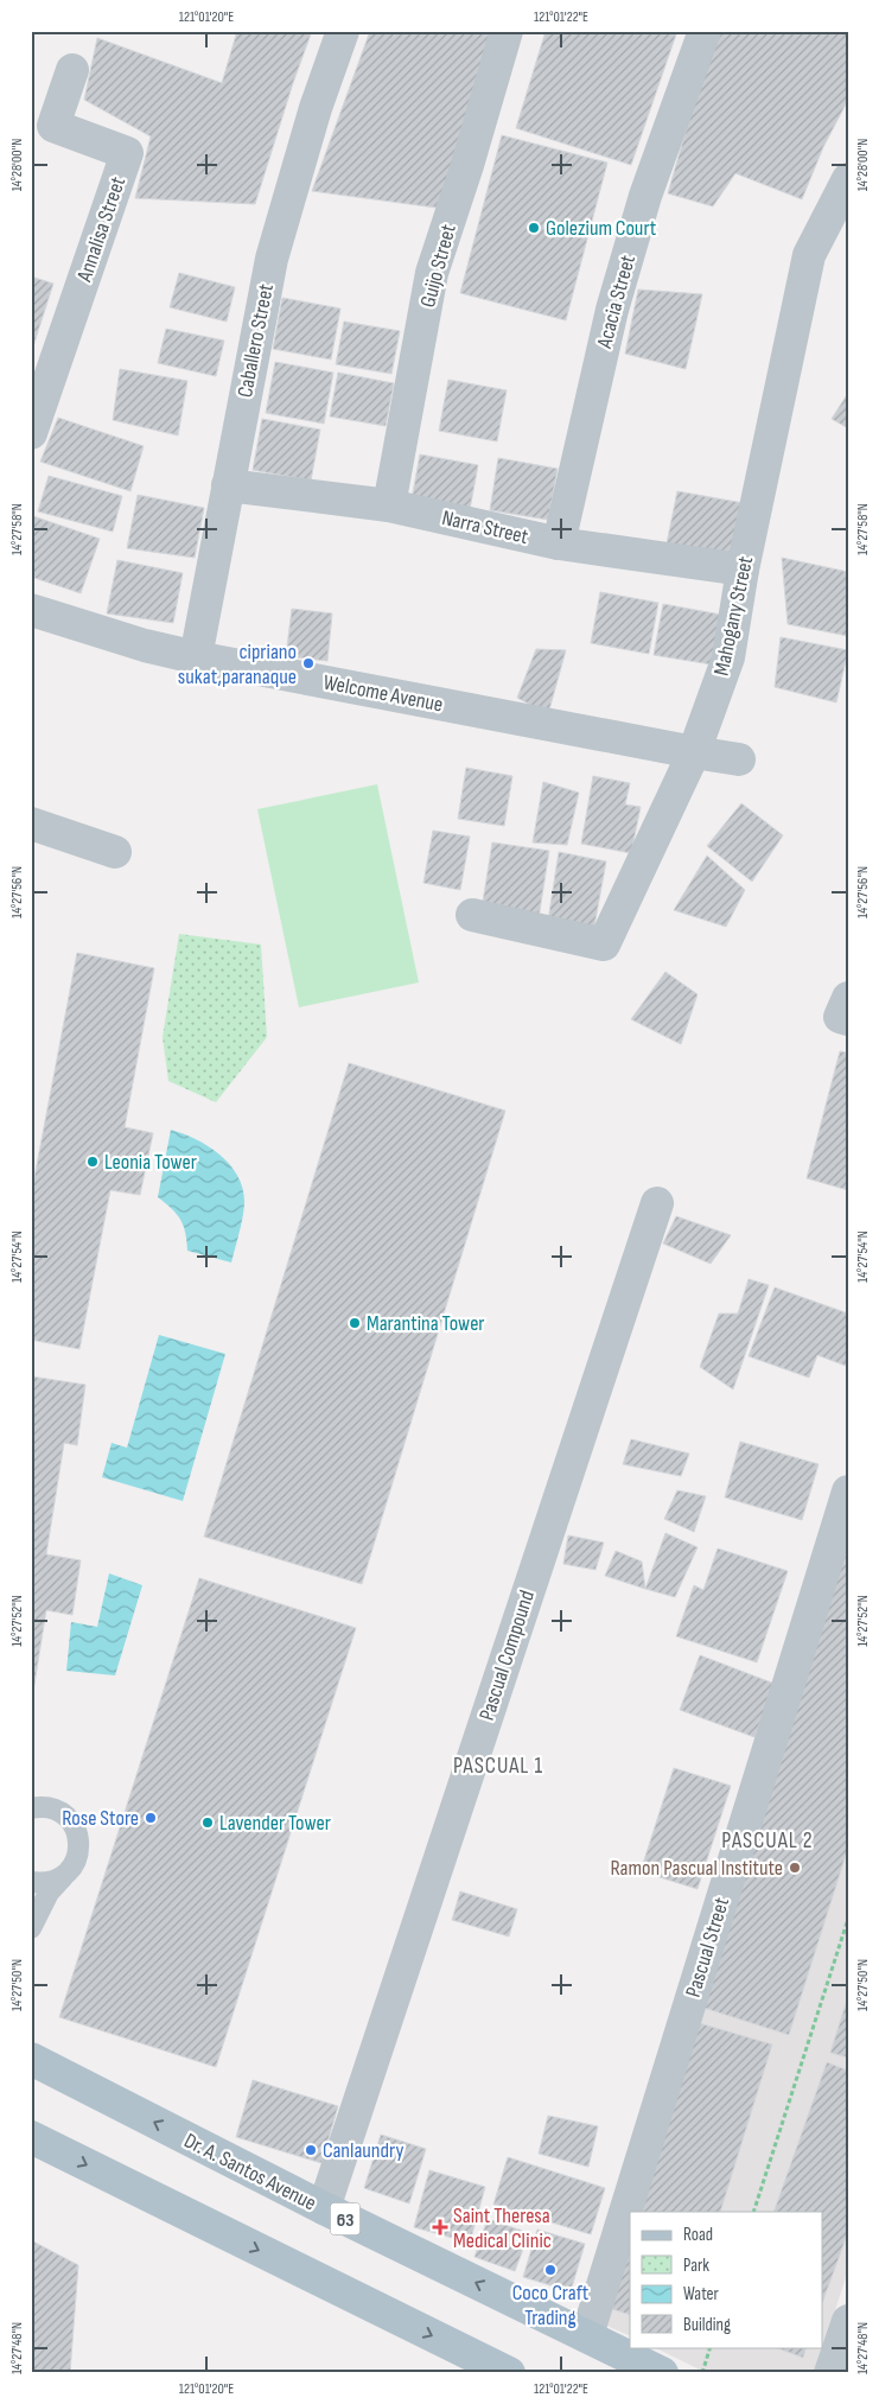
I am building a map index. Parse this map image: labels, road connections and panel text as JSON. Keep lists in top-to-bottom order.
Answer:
{
  "streets": {
    "main road": ["Dr. A. Santos Avenue", "63"],
    "street": [
      "Annalisa Street",
      "Guijo Street",
      "Acacia Street",
      "Caballero Street",
      "Narra Street",
      "Mahogany Street",
      "Welcome Avenue",
      "Pascual Compound",
      "Pascual Street"
    ]
  },
  "crossings": [
    ["Guijo Street", "Narra Street"],
    ["Acacia Street", "Narra Street"],
    ["Caballero Street", "Narra Street"],
    ["Caballero Street", "Welcome Avenue"],
    ["Narra Street", "Mahogany Street"],
    ["Mahogany Street", "Welcome Avenue"],
    ["Pascual Compound", "Dr. A. Santos Avenue"],
    ["Pascual Street", "Dr. A. Santos Avenue"]
  ],
  "districts": ["PASCUAL 1", "PASCUAL 2"],
  "places": {
    "other": [
      "Golezium Court",
      "cipriano sukat,paranaque",
      "Leonia Tower",
      "Marantina Tower",
      "Rose Store",
      "Lavender Tower",
      "Ramon Pascual Institute",
      "Canlaundry",
      "Coco Craft Trading"
    ],
    "health": ["Saint Theresa Medical Clinic"]
  },
  "legend": [
    "Road",
    "Park",
    "Water",
    "Building"
  ],
  "coordinates": [
    "121°01'20\"E",
    "121°01'22\"E",
    "14°28'00\"N",
    "14°27'58\"N",
    "14°27'56\"N",
    "14°27'54\"N",
    "14°27'52\"N",
    "14°27'50\"N",
    "14°27'48\"N"
  ]
}
